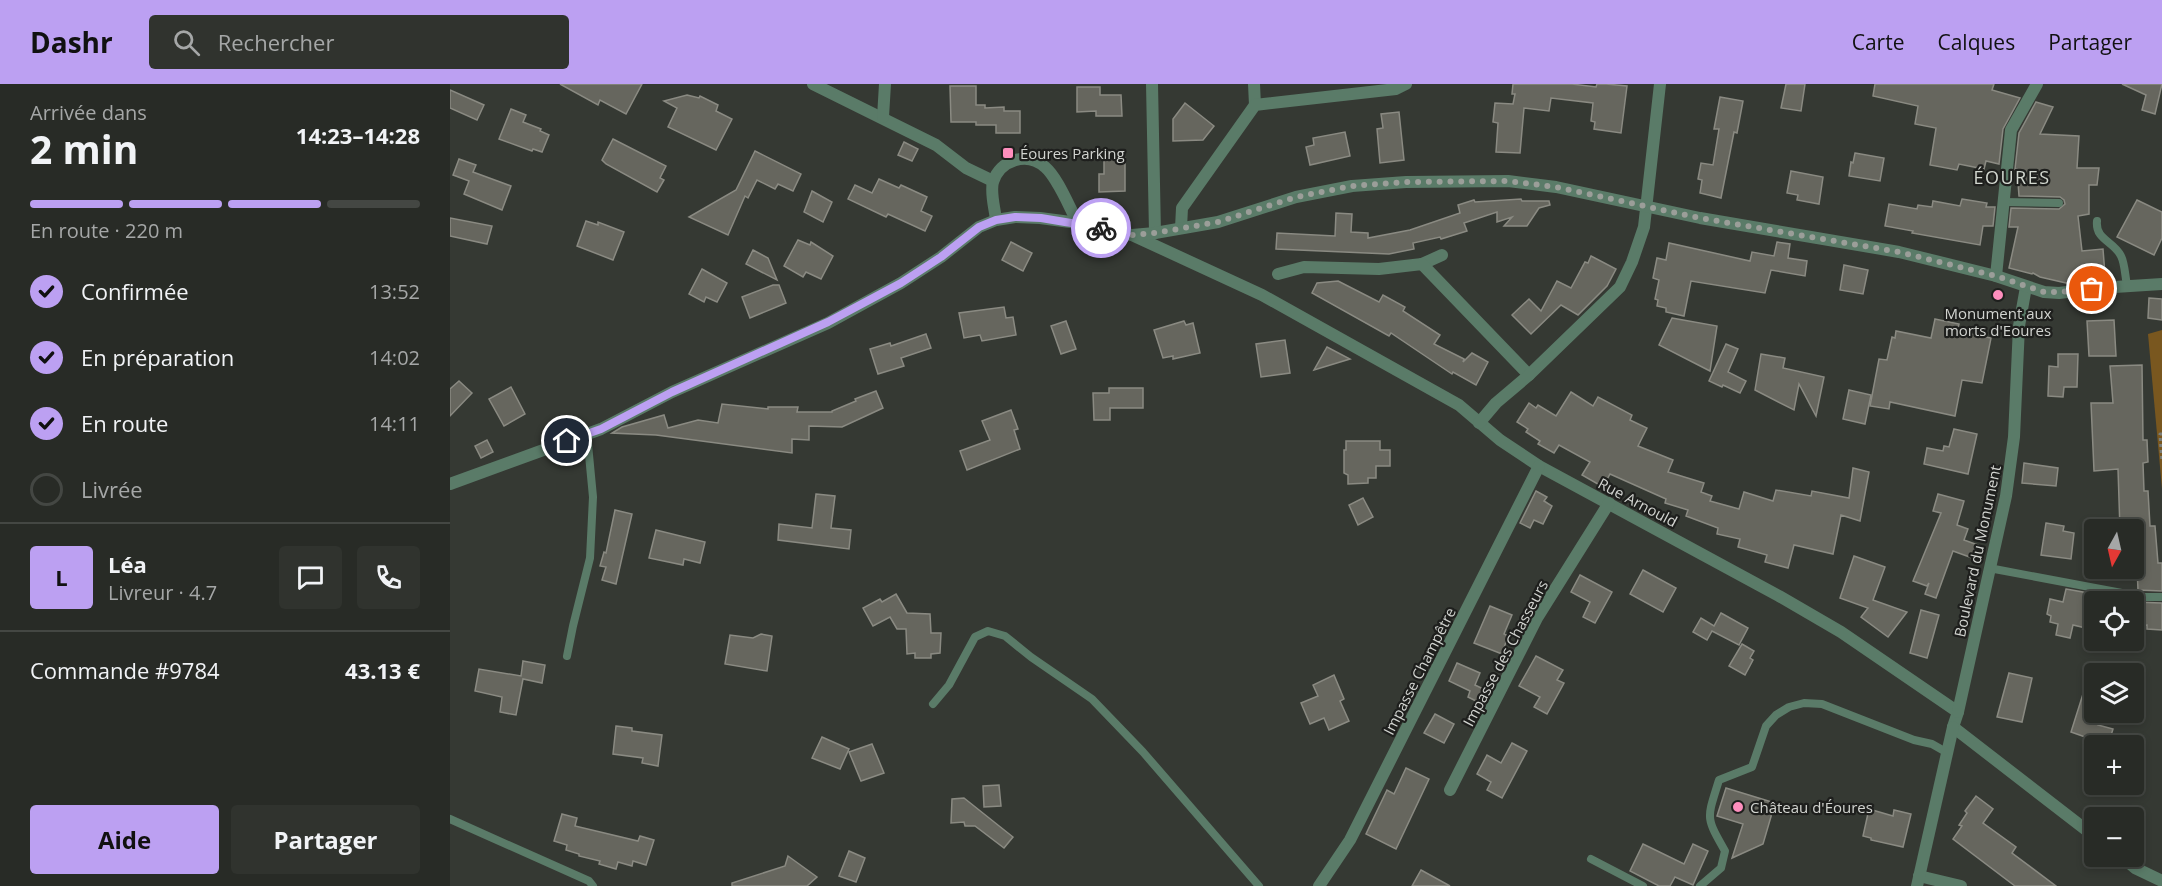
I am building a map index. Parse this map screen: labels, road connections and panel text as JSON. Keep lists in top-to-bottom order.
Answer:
{
  "streets": {
    "street": [
      "Rue Arnould",
      "Boulevard du Monument",
      "Impasse des Chasseurs",
      "Impasse Champêtre"
    ]
  },
  "crossings": [
    ["Rue Arnould", "Boulevard du Monument"],
    ["Rue Arnould", "Impasse des Chasseurs"],
    ["Rue Arnould", "Impasse Champêtre"]
  ],
  "districts": ["ÉOURES"],
  "places": {
    "transit": ["Éoures Parking"],
    "other": ["Monument aux morts d'Eoures", "Château d'Éoures"]
  },
  "north": "bottom",
  "page": {
    "header": "Dashr",
    "search": "Rechercher",
    "nav": ["Carte", "Calques", "Partager"],
    "heading": ["2 min", "Arrivée dans", "14:23–14:28"],
    "panel": [
      "Léa",
      "Livreur · 4.7",
      "Commande #9784",
      "43.13 €"
    ],
    "bar": "En route · 220 m",
    "list": [
      ["Confirmée", "13:52"],
      ["En préparation", "14:02"],
      ["En route", "14:11"],
      "Livrée"
    ],
    "map_buttons": ["+", "−"],
    "round": "L",
    "buttons": ["Aide", "Partager"]
  }
}
